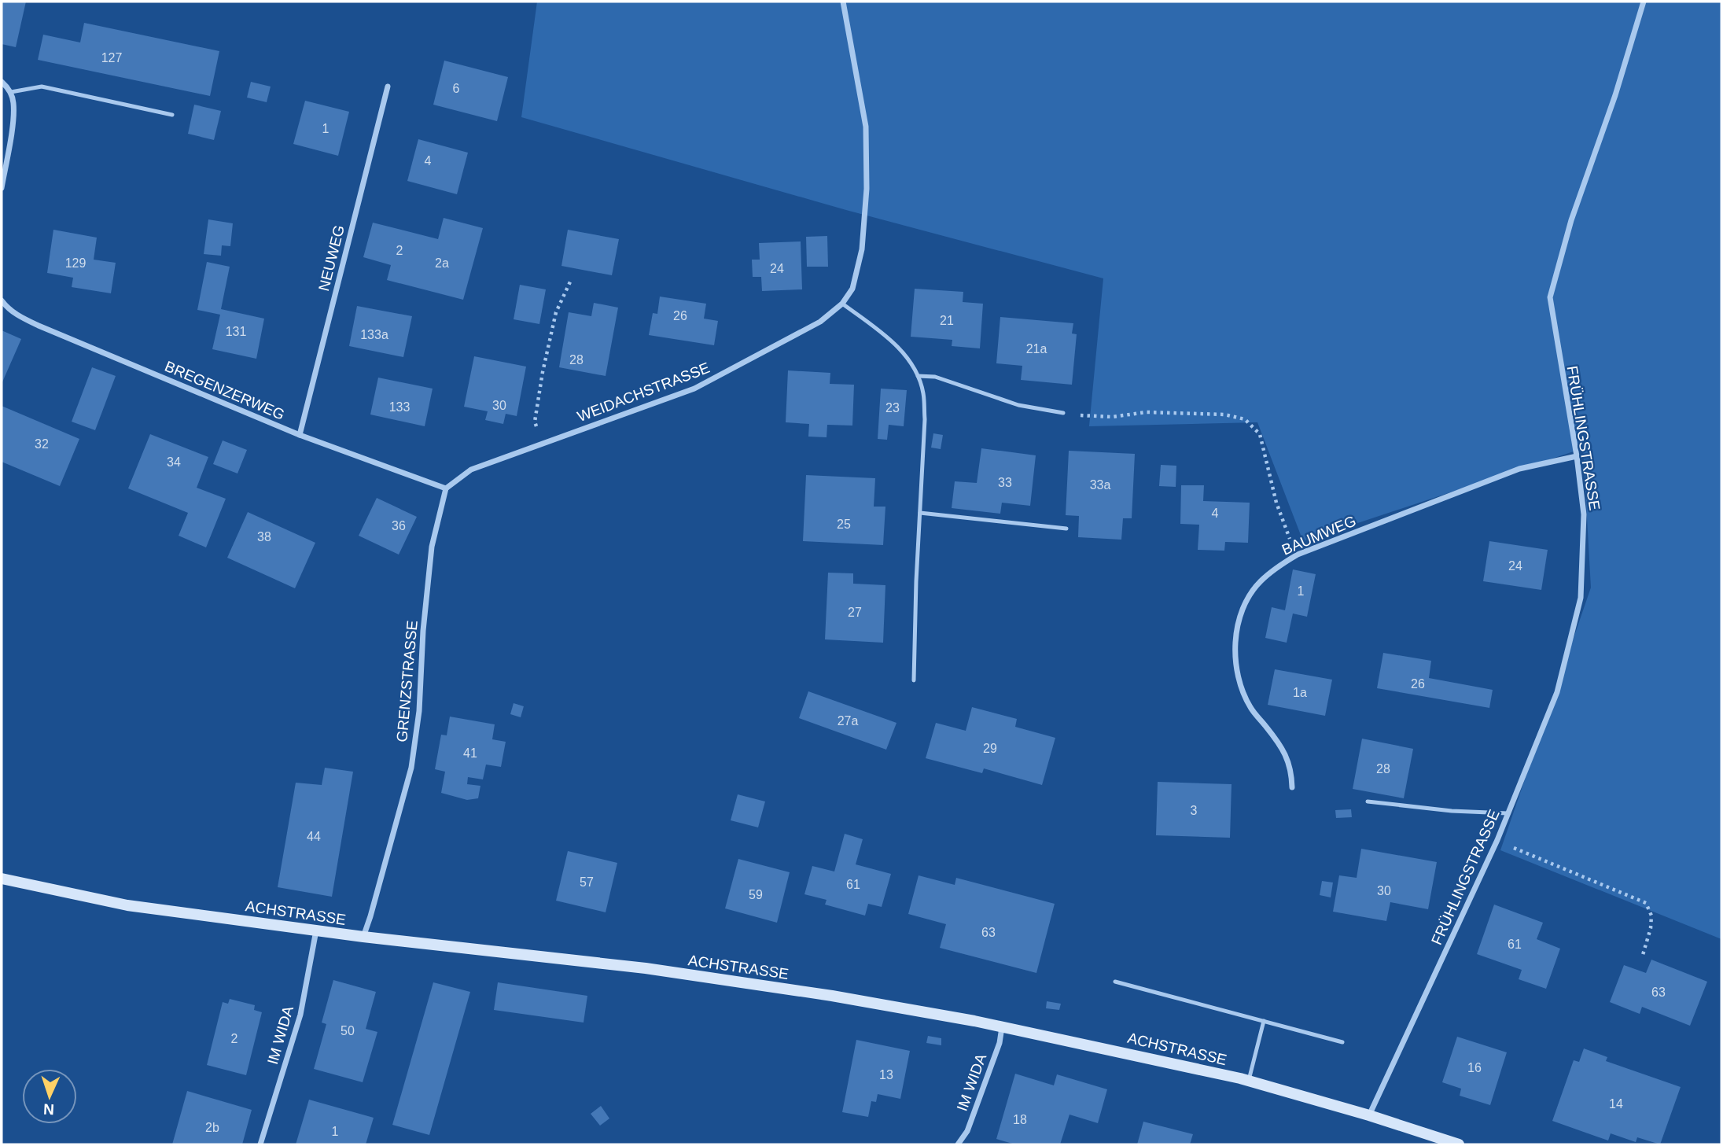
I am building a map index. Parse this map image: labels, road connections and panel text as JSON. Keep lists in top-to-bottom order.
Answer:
{
  "streets": {
    "main road": ["ACHSTRASSE"],
    "street": [
      "NEUWEG",
      "BREGENZERWEG",
      "WEIDACHSTRASSE",
      "FRÜHLINGSTRASSE",
      "BAUMWEG",
      "GRENZSTRASSE",
      "IM WIDA"
    ]
  },
  "crossings": [
    ["NEUWEG", "BREGENZERWEG"],
    ["BREGENZERWEG", "WEIDACHSTRASSE"],
    ["BREGENZERWEG", "GRENZSTRASSE"],
    ["WEIDACHSTRASSE", "GRENZSTRASSE"],
    ["FRÜHLINGSTRASSE", "BAUMWEG"],
    ["FRÜHLINGSTRASSE", "ACHSTRASSE"],
    ["GRENZSTRASSE", "ACHSTRASSE"],
    ["ACHSTRASSE", "IM WIDA"]
  ],
  "house_numbers": [
    "127",
    "6",
    "1",
    "4",
    "2",
    "129",
    "2a",
    "24",
    "26",
    "21",
    "131",
    "133a",
    "21a",
    "28",
    "30",
    "133",
    "23",
    "32",
    "34",
    "33",
    "33a",
    "4",
    "25",
    "36",
    "38",
    "24",
    "1",
    "27",
    "26",
    "1a",
    "27a",
    "29",
    "41",
    "28",
    "3",
    "44",
    "57",
    "61",
    "30",
    "59",
    "63",
    "61",
    "63",
    "50",
    "2",
    "16",
    "13",
    "14",
    "18",
    "2b",
    "1"
  ],
  "north": "bottom"
}
